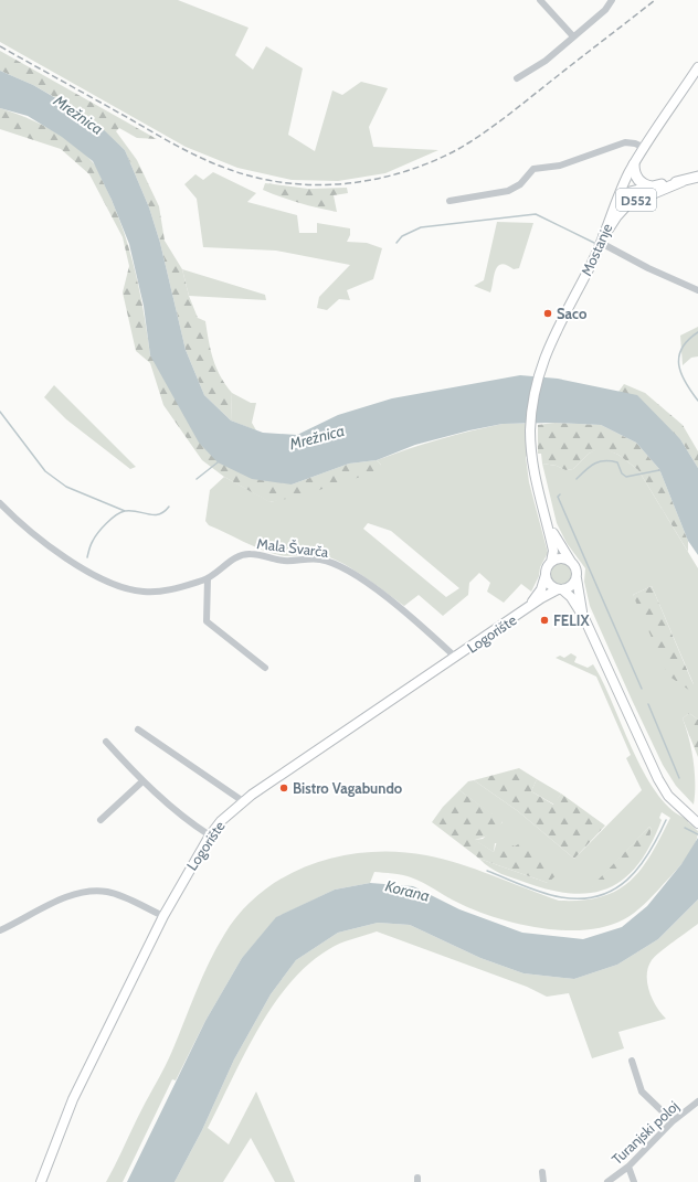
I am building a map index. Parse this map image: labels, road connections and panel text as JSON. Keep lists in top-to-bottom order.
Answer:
{
  "streets": {
    "highway": ["D552"],
    "main road": ["Mostanje", "Logorište"],
    "street": ["Mala Švarča", "Turanjski poloj"]
  },
  "crossings": [
    ["D552", "Mostanje"],
    ["Mala Švarča", "Logorište"]
  ],
  "water": ["Mrežnica", "Korana"],
  "places": ["Saco", "FELIX", "Bistro Vagabundo"]
}
